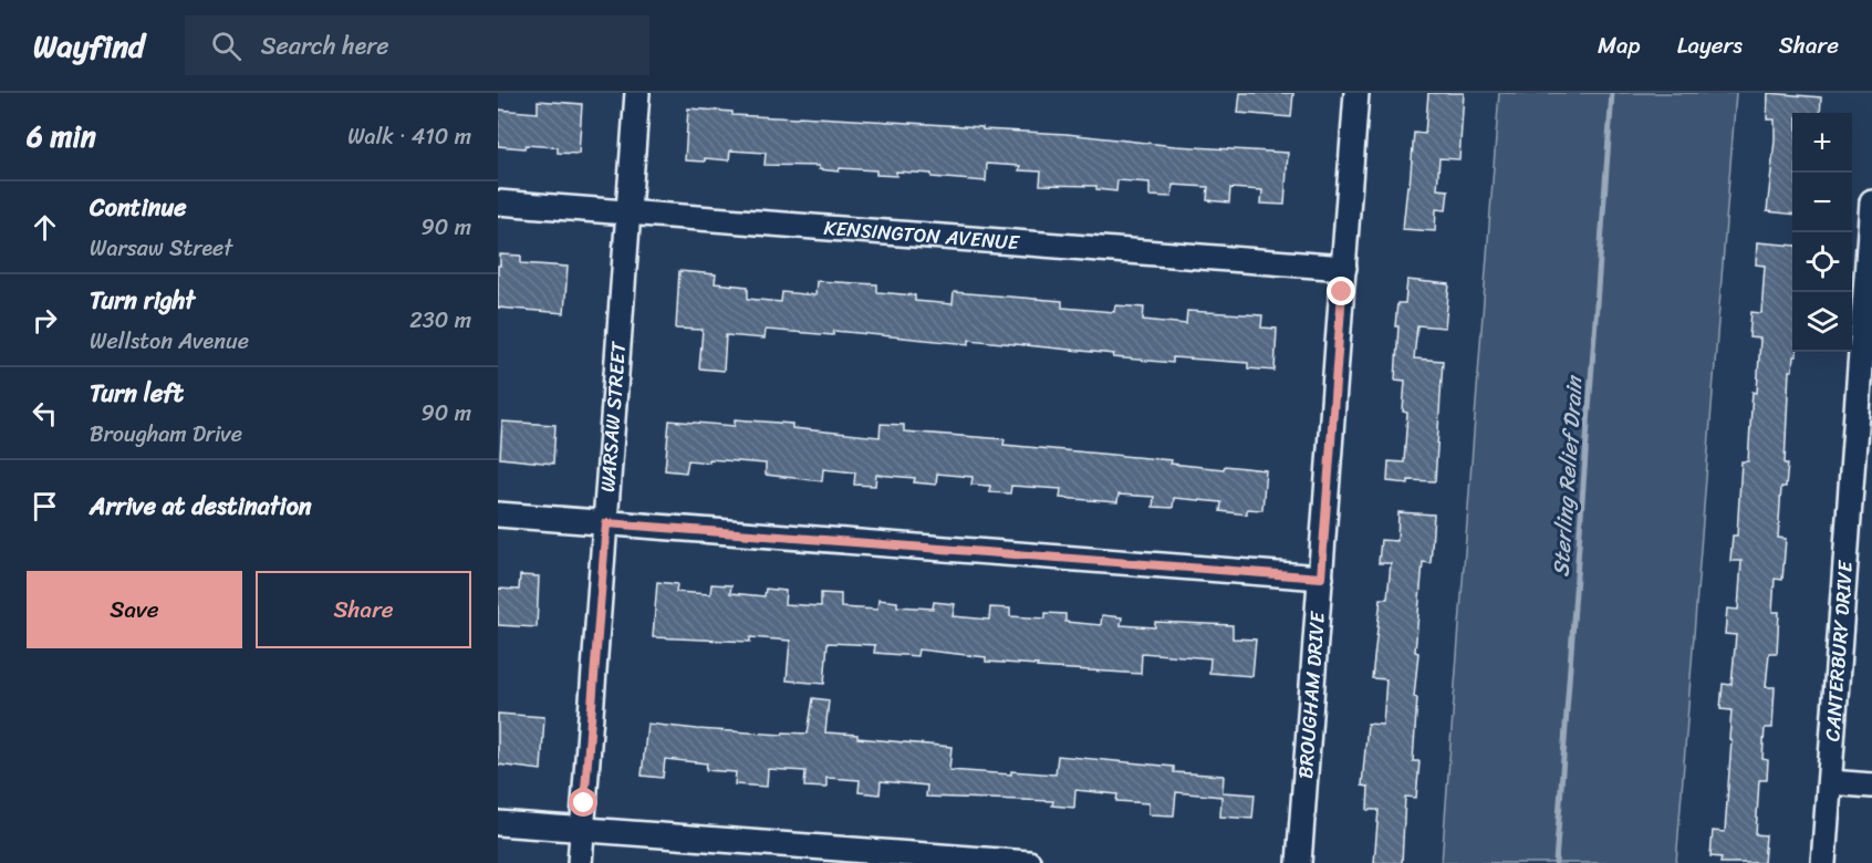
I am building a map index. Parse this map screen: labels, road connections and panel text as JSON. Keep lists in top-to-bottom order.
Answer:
{
  "streets": {
    "street": [
      "KENSINGTON AVENUE",
      "WARSAW STREET",
      "CANTERBURY DRIVE",
      "BROUGHAM DRIVE"
    ]
  },
  "crossings": [
    ["KENSINGTON AVENUE", "WARSAW STREET"],
    ["KENSINGTON AVENUE", "BROUGHAM DRIVE"]
  ],
  "water": ["Sterling Relief Drain"],
  "page": {
    "header": "Wayfind",
    "search": "Search here",
    "nav": ["Map", "Layers", "Share"],
    "heading": ["6 min", "Walk · 410 m"],
    "map_buttons": ["+", "−"],
    "list": [
      ["Continue", "Warsaw Street", "90 m"],
      ["Turn right", "Wellston Avenue", "230 m"],
      ["Turn left", "Brougham Drive", "90 m"],
      "Arrive at destination"
    ],
    "buttons": ["Save", "Share"]
  }
}
